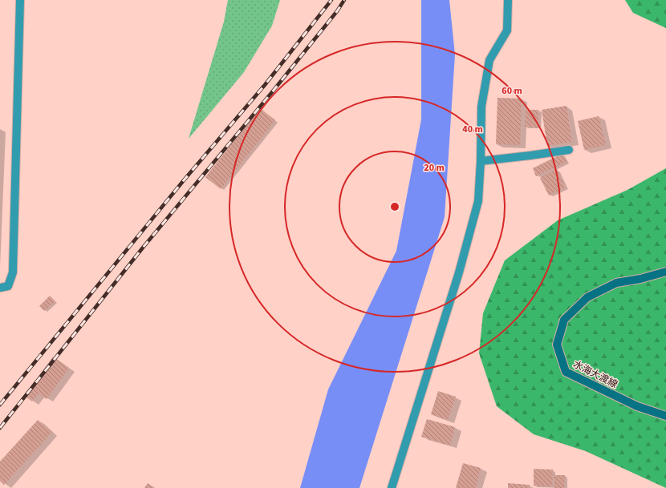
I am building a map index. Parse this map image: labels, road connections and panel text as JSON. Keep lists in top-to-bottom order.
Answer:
{
  "streets": {
    "main road": ["水海大渡線"]
  },
  "rings": ["60 m", "40 m", "20 m"]
}
